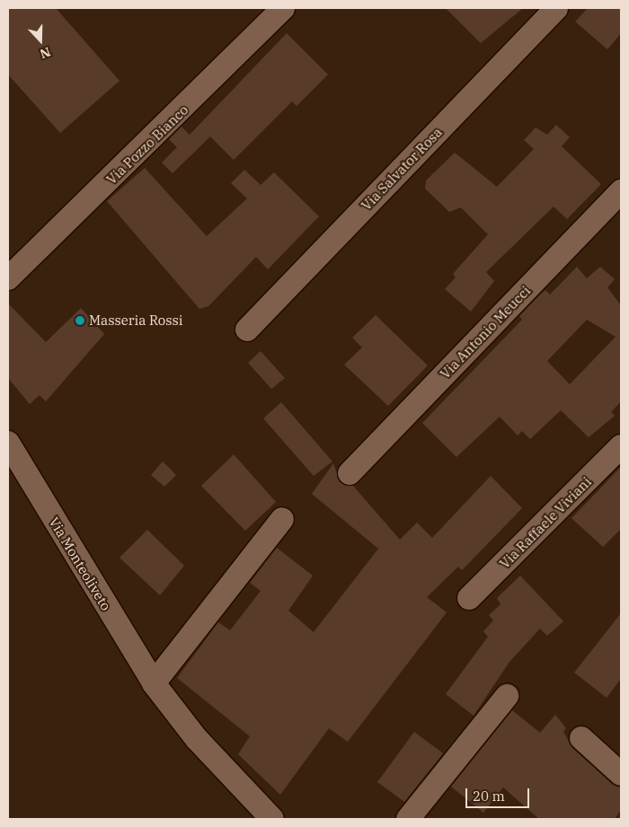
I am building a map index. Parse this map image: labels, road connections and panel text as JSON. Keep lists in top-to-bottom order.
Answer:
{
  "streets": {
    "street": [
      "Via Pozzo Bianco",
      "Via Salvator Rosa",
      "Via Antonio Meucci",
      "Via Raffaele Viviani",
      "Via Monteoliveto"
    ]
  },
  "places": ["Masseria Rossi"],
  "scale_bar": "20 m",
  "north": "bottom"
}
